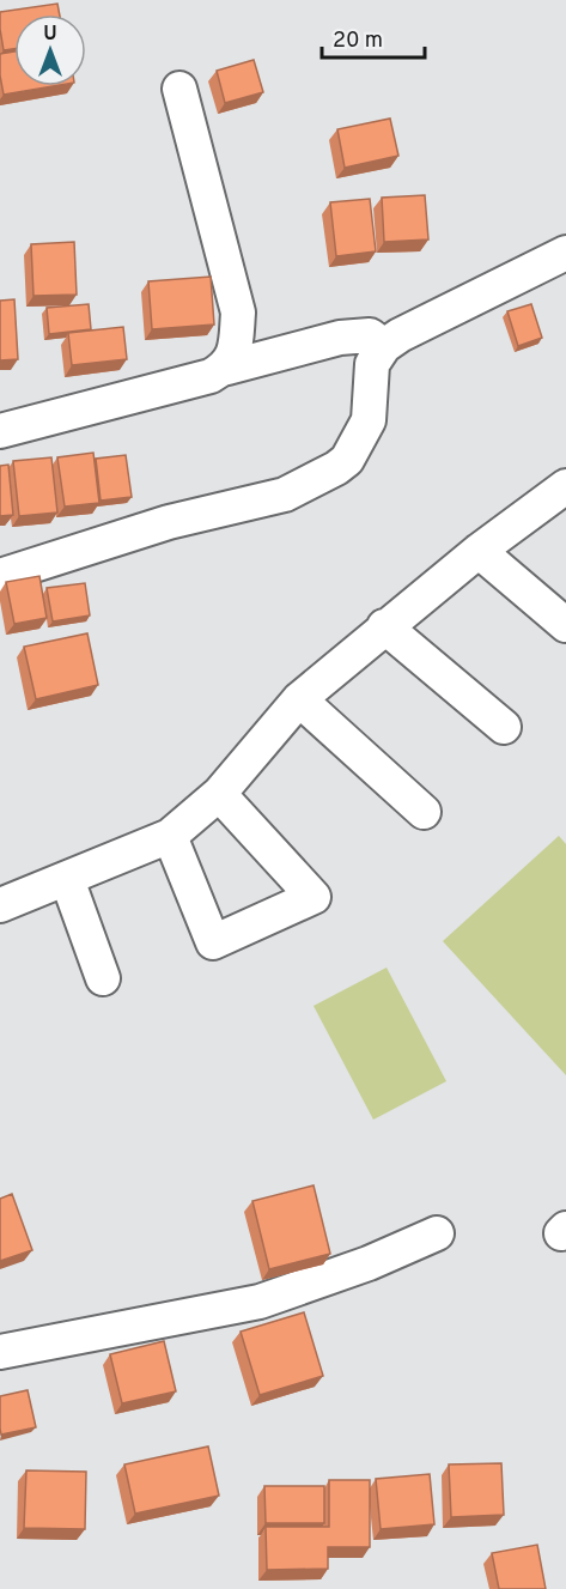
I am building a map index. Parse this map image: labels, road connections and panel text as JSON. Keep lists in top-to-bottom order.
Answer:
{
  "scale_bar": "20 m",
  "north": "top"
}
